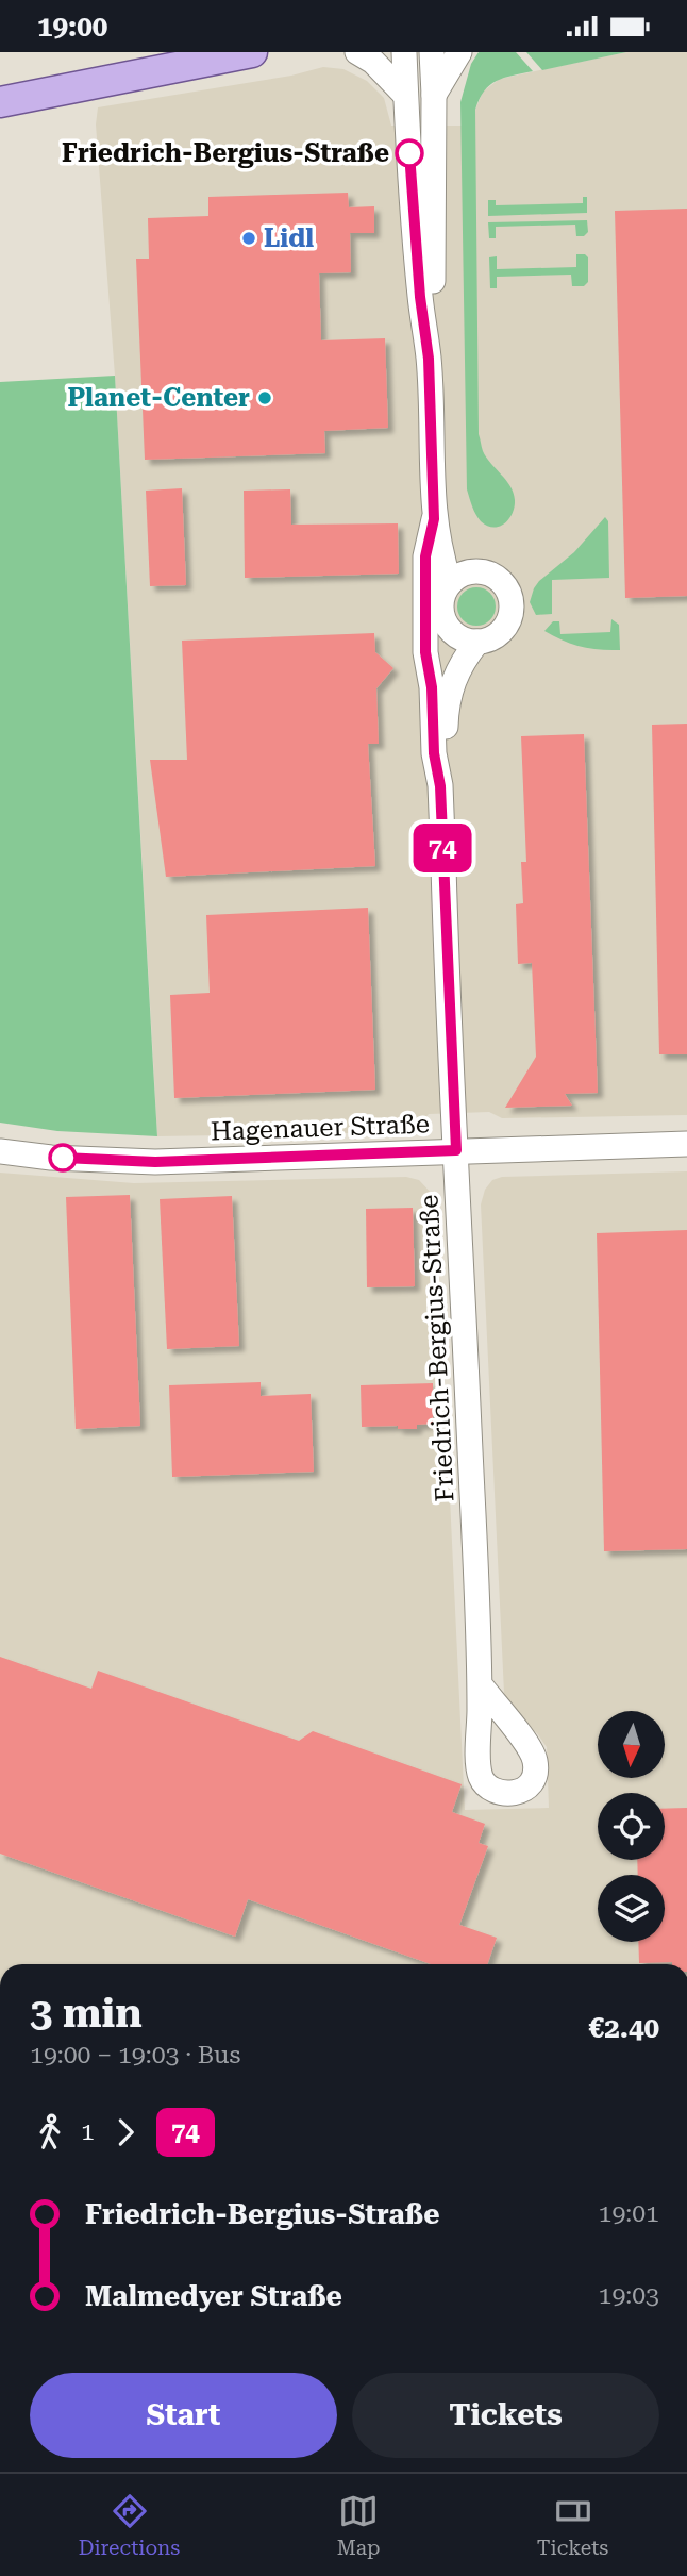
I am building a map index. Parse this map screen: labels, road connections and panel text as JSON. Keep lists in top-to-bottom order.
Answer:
{
  "streets": {
    "street": ["Hagenauer Straße", "Friedrich-Bergius-Straße"]
  },
  "crossings": [
    ["Hagenauer Straße", "Friedrich-Bergius-Straße"]
  ],
  "places": ["Friedrich-Bergius-Straße", "Lidl", "Planet-Center"],
  "lines": ["bus line 74"],
  "north": "bottom",
  "page": {
    "status": "19:00",
    "on_map": "74",
    "heading": ["3 min", "19:00 – 19:03 · Bus", "€2.40"],
    "legs": ["1", "74"],
    "list": [
      {
        "name": "Friedrich-Bergius-Straße",
        "value": "19:01"
      },
      {
        "name": "Malmedyer Straße",
        "value": "19:03"
      }
    ],
    "buttons": ["Start", "Tickets"],
    "tabs": ["Directions", "Map", "Tickets"]
  }
}
